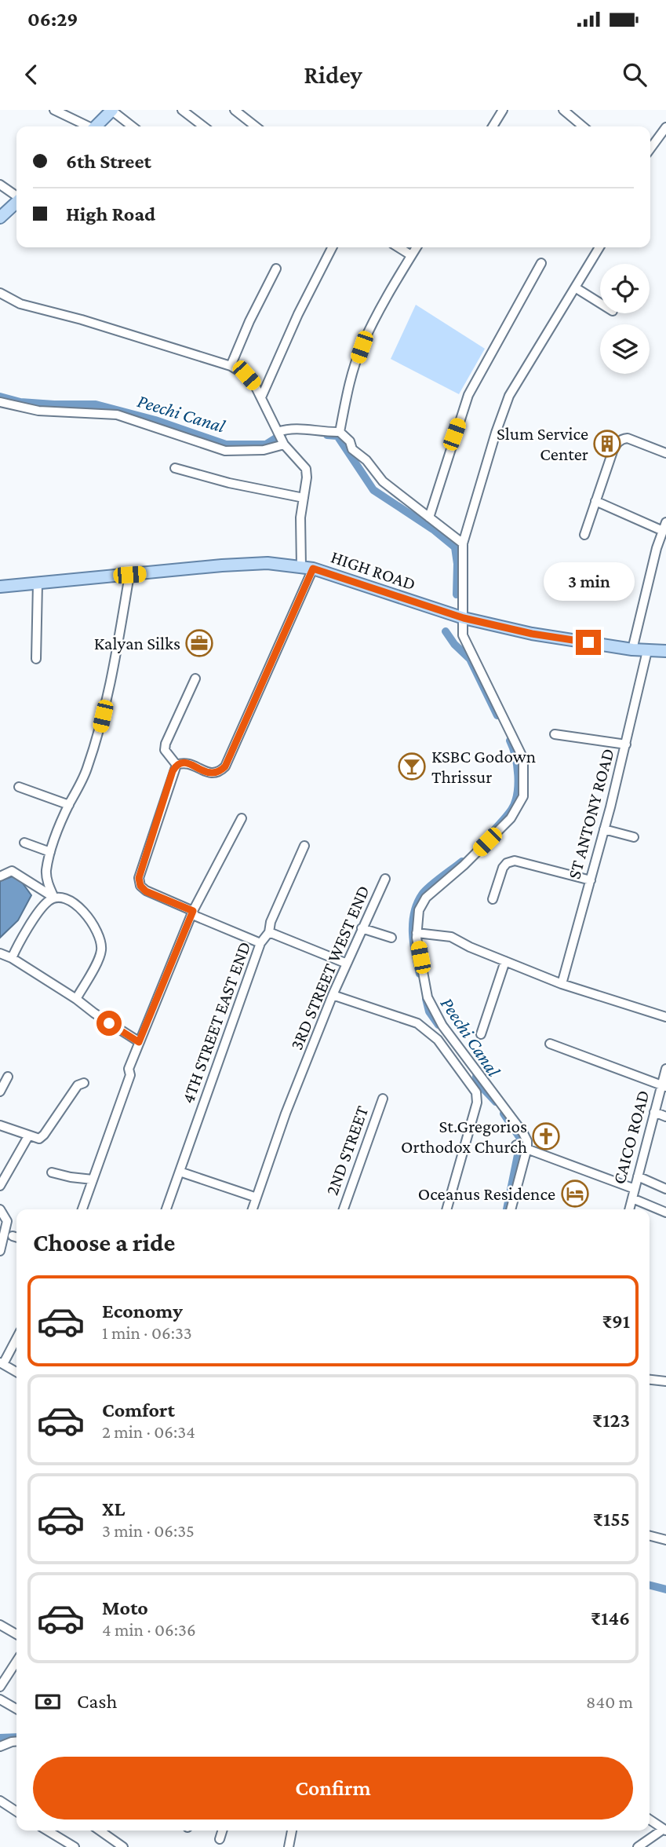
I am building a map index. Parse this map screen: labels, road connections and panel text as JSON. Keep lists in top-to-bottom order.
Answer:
{
  "streets": {
    "main road": ["HIGH ROAD"],
    "street": [
      "ST ANTONY ROAD",
      "3RD STREET WEST END",
      "4TH STREET EAST END",
      "CAICO ROAD",
      "2ND STREET"
    ]
  },
  "crossings": [
    ["HIGH ROAD", "ST ANTONY ROAD"]
  ],
  "water": ["Peechi Canal"],
  "places": {
    "building": ["Slum Service Center"],
    "office": ["Kalyan Silks"],
    "bar": ["KSBC Godown Thrissur"],
    "church": ["St.Gregorios Orthodox Church"],
    "hotel": ["Oceanus Residence"]
  },
  "page": {
    "status": "06:29",
    "header": "Ridey",
    "banner": ["6th Street", "High Road"],
    "bubble": "3 min",
    "heading": "Choose a ride",
    "list": [
      {
        "name": "Economy",
        "note": "1 min · 06:33",
        "value": "₹91"
      },
      {
        "name": "Comfort",
        "note": "2 min · 06:34",
        "value": "₹123"
      },
      {
        "name": "XL",
        "note": "3 min · 06:35",
        "value": "₹155"
      },
      {
        "name": "Moto",
        "note": "4 min · 06:36",
        "value": "₹146"
      }
    ],
    "pay": ["Cash", "840 m"],
    "buttons": "Confirm"
  }
}
